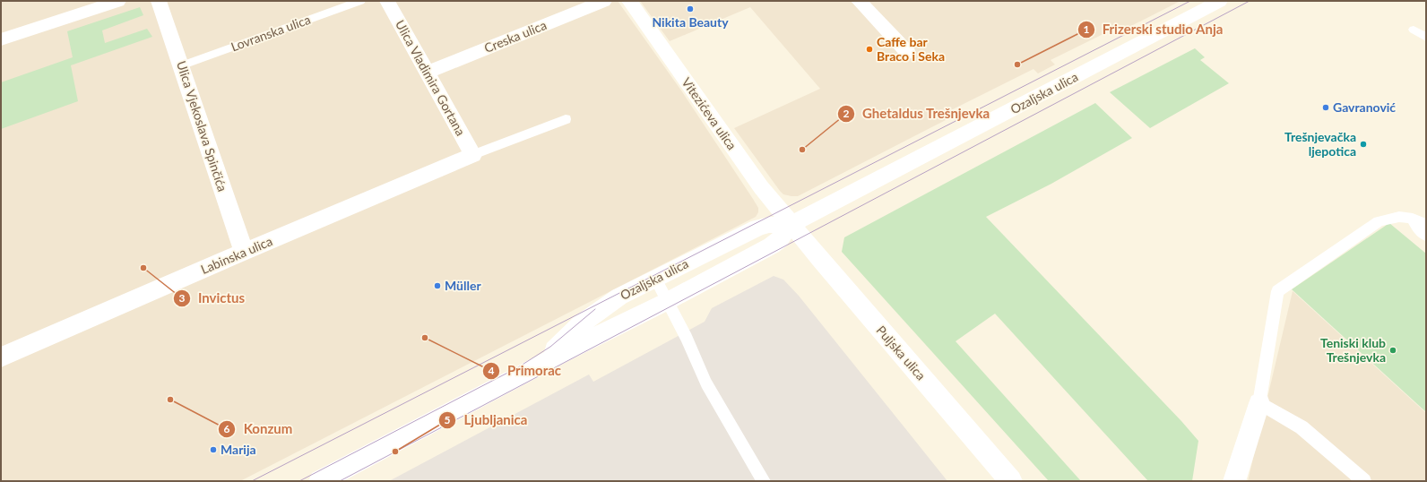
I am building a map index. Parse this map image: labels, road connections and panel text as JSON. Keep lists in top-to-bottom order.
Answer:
{
  "streets": {
    "street": [
      "Creska ulica",
      "Ulica Vladimira Gortana",
      "Ozaljska ulica",
      "Vitezićeva ulica",
      "Ulica Vjekoslava Spinčića",
      "Labinska ulica",
      "Puljska ulica"
    ],
    "lane": ["Lovranska ulica"]
  },
  "crossings": [
    ["Lovranska ulica", "Ulica Vjekoslava Spinčića"],
    ["Creska ulica", "Ulica Vladimira Gortana"],
    ["Ulica Vladimira Gortana", "Labinska ulica"],
    ["Ozaljska ulica", "Vitezićeva ulica"],
    ["Ozaljska ulica", "Puljska ulica"],
    ["Vitezićeva ulica", "Puljska ulica"],
    ["Ulica Vjekoslava Spinčića", "Labinska ulica"]
  ],
  "places": [
    "Nikita Beauty",
    "Caffe bar Braco i Seka",
    "Frizerski studio Anja",
    "Gavranović",
    "Trešnjevačka ljepotica",
    "Ghetaldus Trešnjevka",
    "Invictus",
    "Müller",
    "Primorac",
    "Teniski klub Trešnjevka",
    "Konzum",
    "Marija",
    "Ljubljanica"
  ]
}
